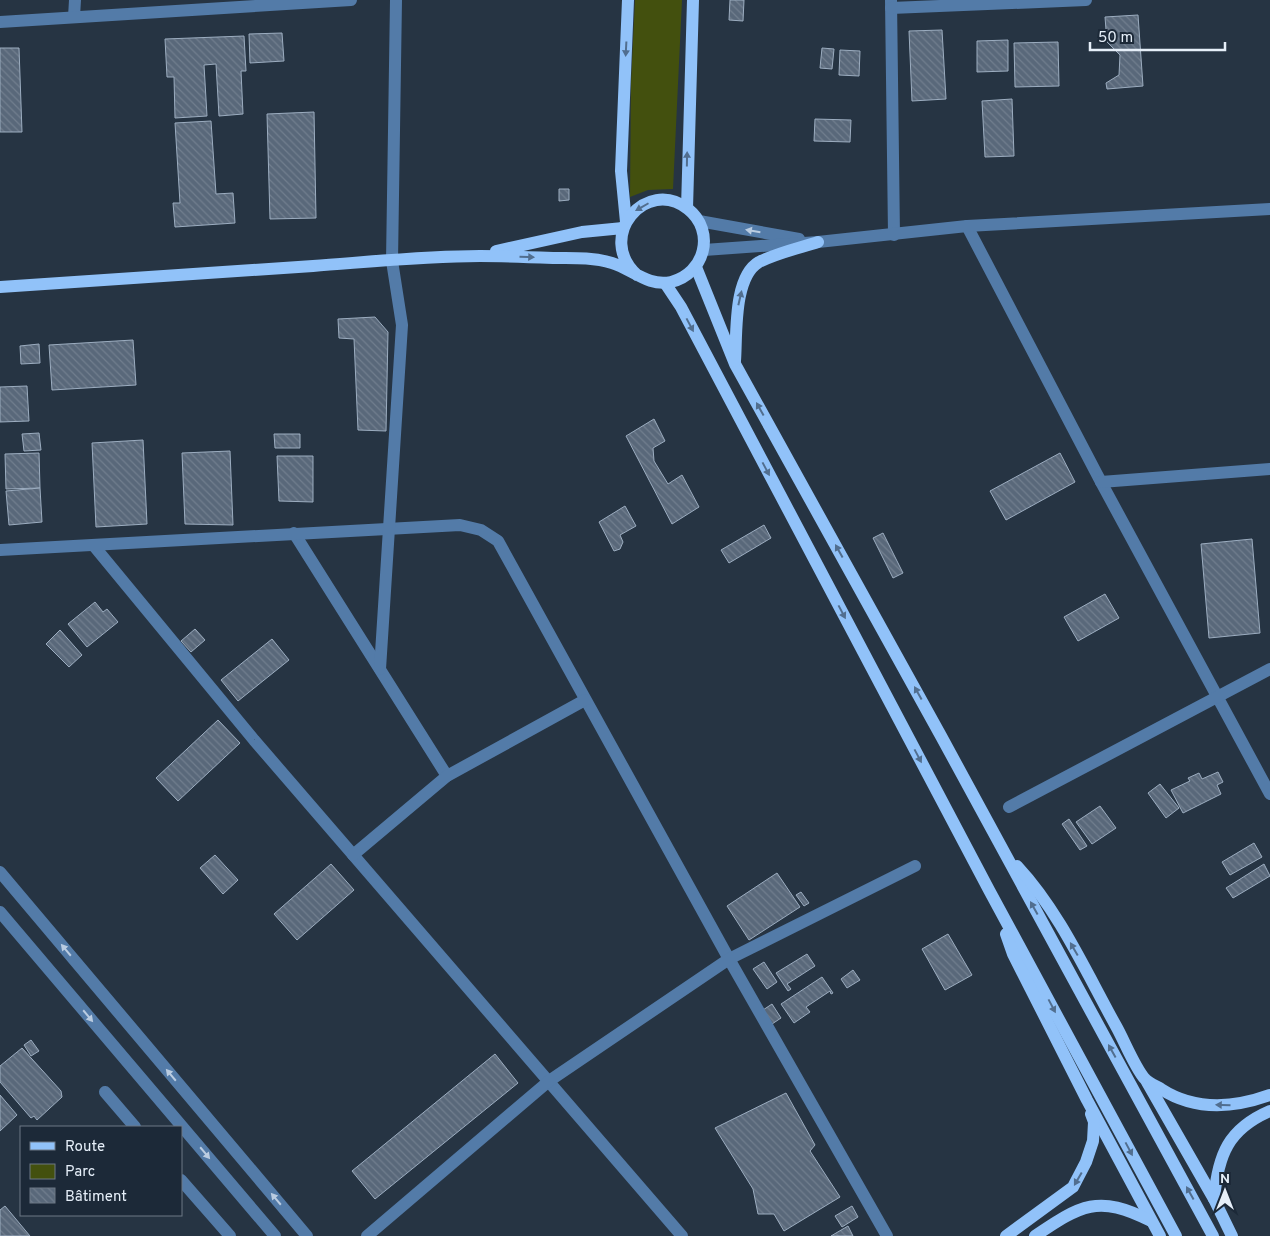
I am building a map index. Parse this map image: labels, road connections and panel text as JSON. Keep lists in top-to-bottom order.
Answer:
{
  "legend": ["Route", "Parc", "Bâtiment"],
  "scale_bar": "50 m",
  "north": "top"
}
